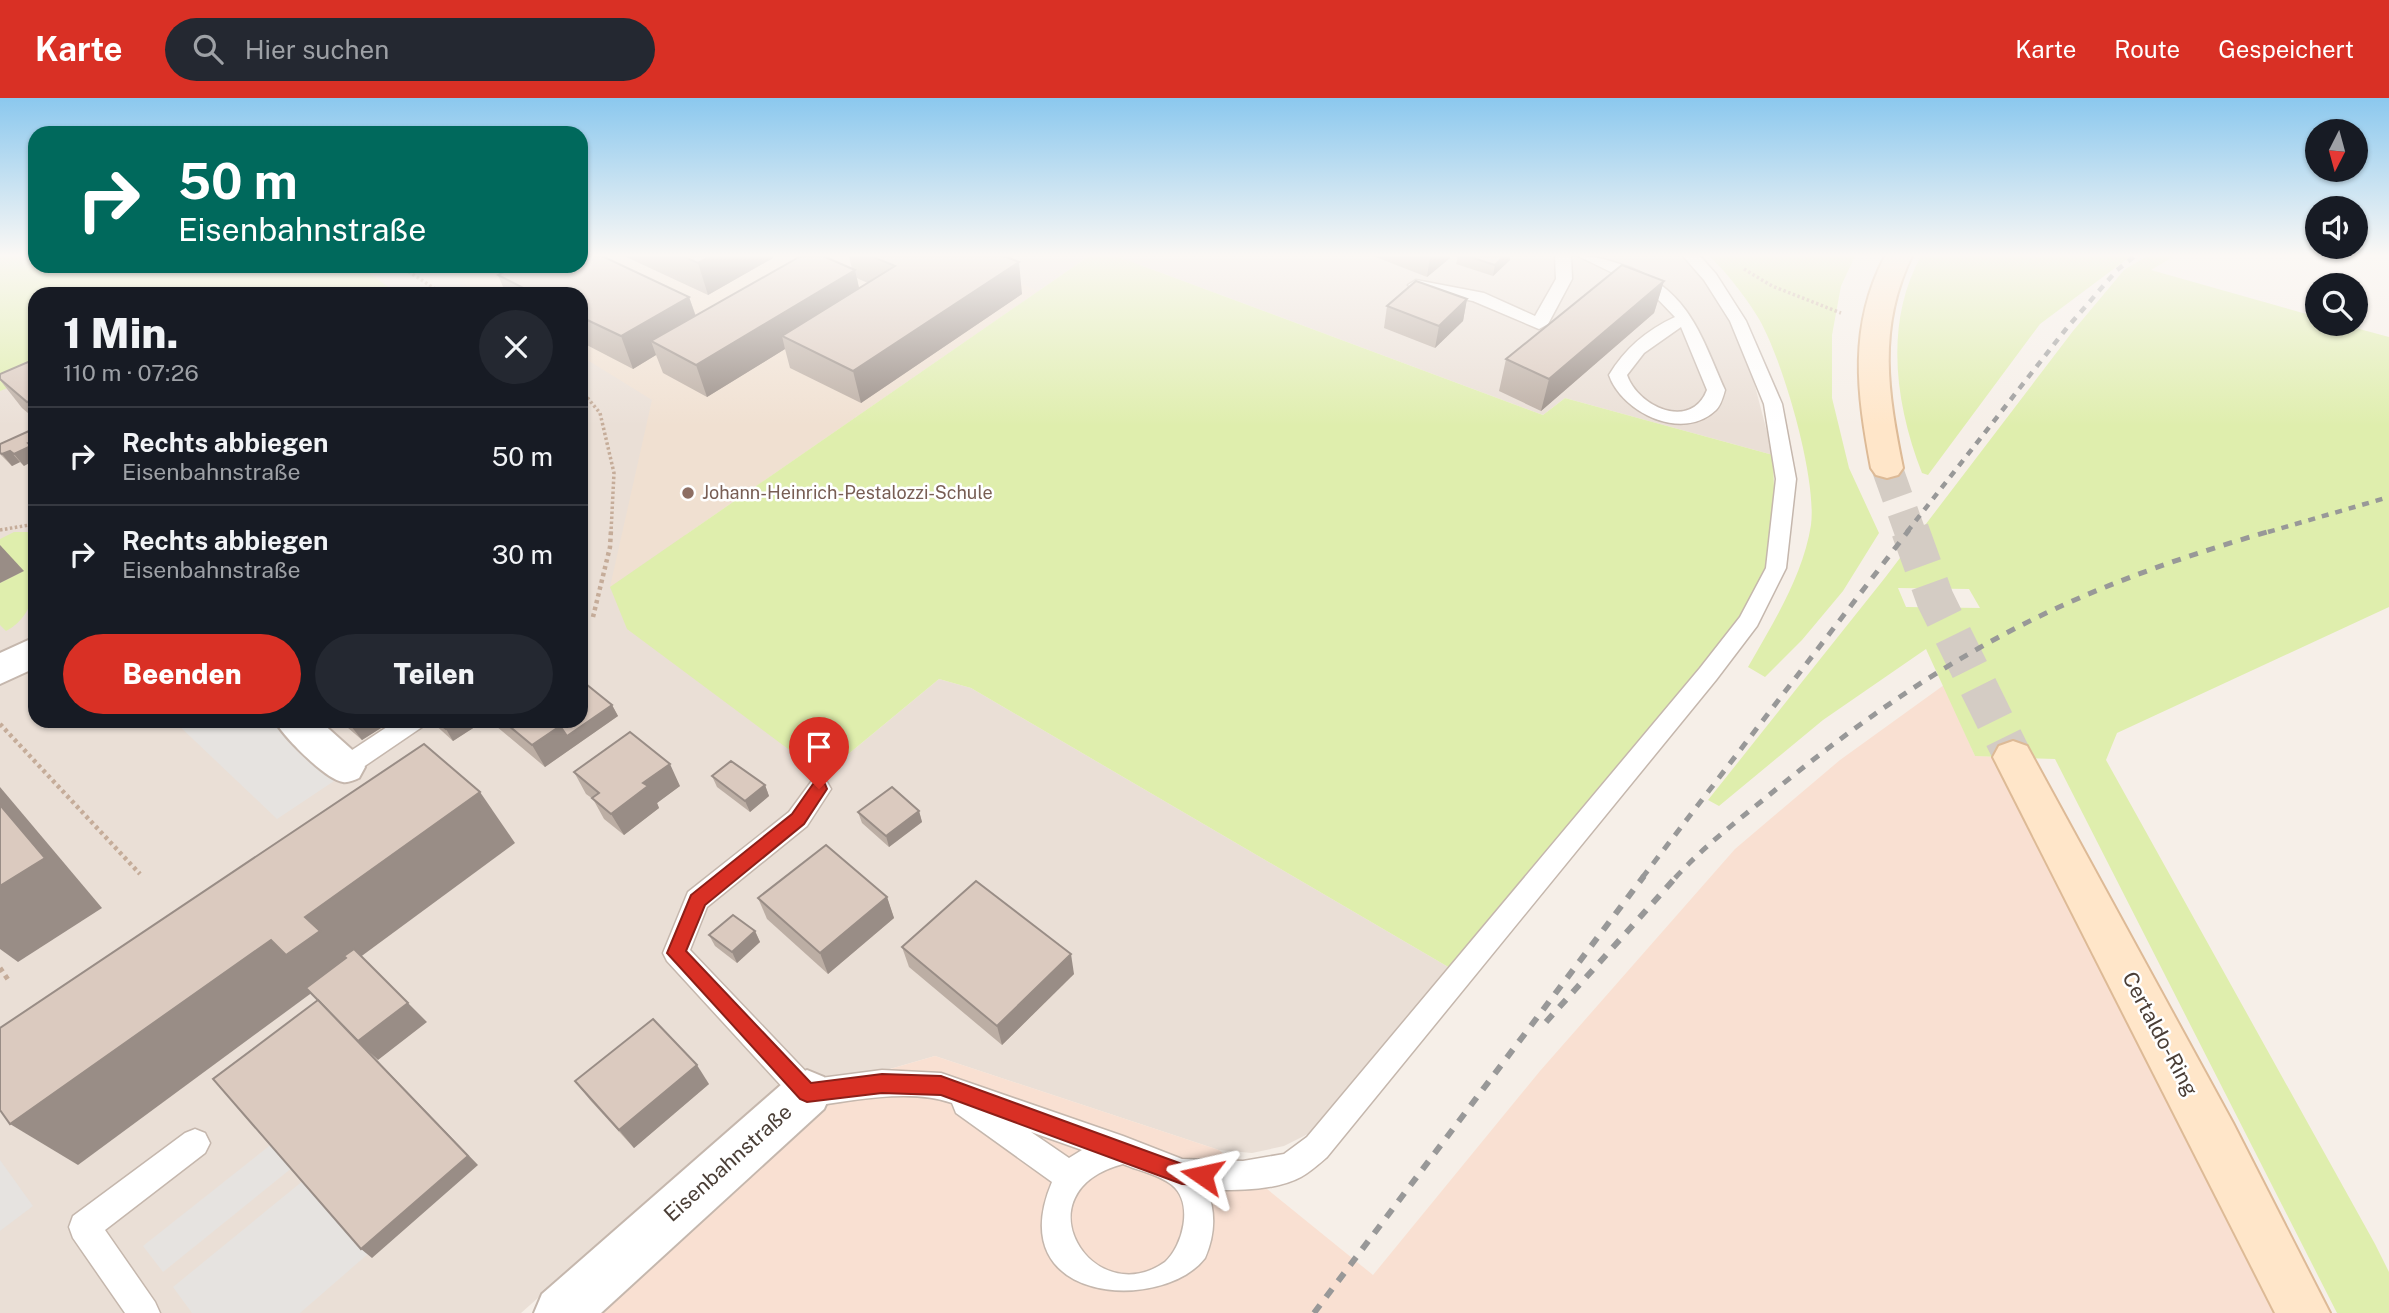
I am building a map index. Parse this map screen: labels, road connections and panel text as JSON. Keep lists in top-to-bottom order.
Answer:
{
  "streets": {
    "main road": ["Certaldo-Ring"],
    "street": ["Eisenbahnstraße"]
  },
  "places": ["Johann-Heinrich-Pestalozzi-Schule"],
  "north": "bottom",
  "page": {
    "header": "Karte",
    "search": "Hier suchen",
    "nav": ["Karte", "Route", "Gespeichert"],
    "turn": ["50 m", "Eisenbahnstraße"],
    "heading": ["1 Min.", "110 m · 07:26"],
    "list": [
      {
        "name": "Rechts abbiegen",
        "note": "Eisenbahnstraße",
        "value": "50 m"
      },
      {
        "name": "Rechts abbiegen",
        "note": "Eisenbahnstraße",
        "value": "30 m"
      }
    ],
    "buttons": ["Beenden", "Teilen"]
  }
}
